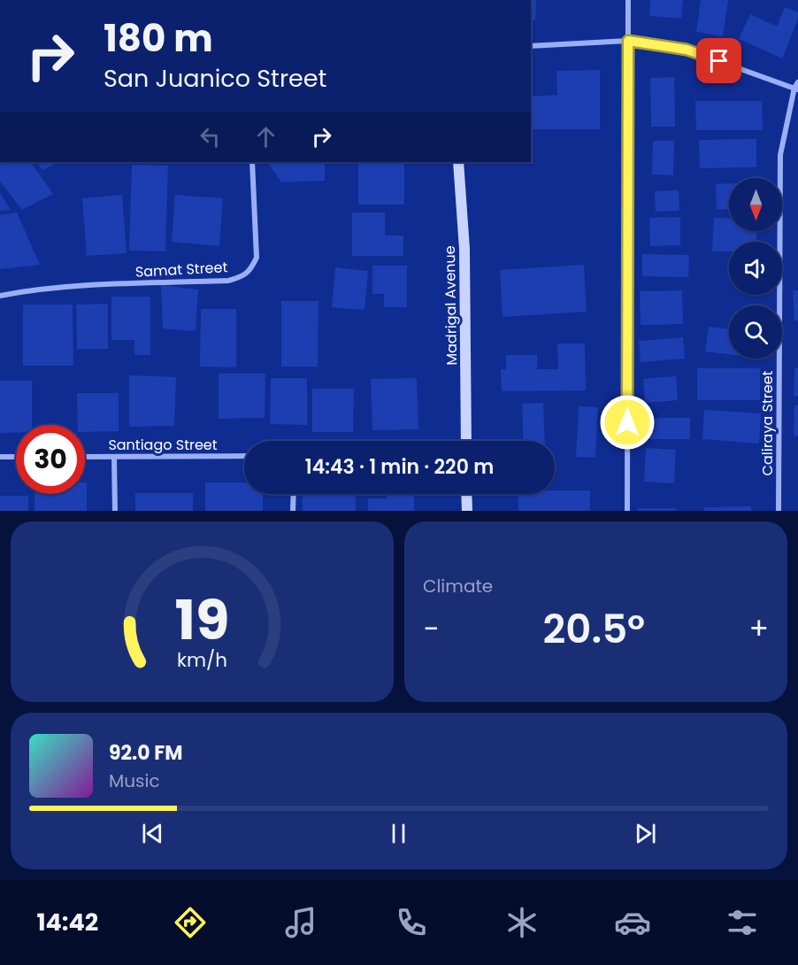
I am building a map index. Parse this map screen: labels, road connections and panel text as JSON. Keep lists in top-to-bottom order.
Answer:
{
  "streets": {
    "street": [
      "Samat Street",
      "Madrigal Avenue",
      "Caliraya Street",
      "Santiago Street"
    ]
  },
  "north": "bottom",
  "page": {
    "turn": ["180 m", "San Juanico Street"],
    "limit": "30",
    "trip": "14:43 · 1 min · 220 m",
    "tile": "Climate",
    "heat": ["−", "20.5°", "+"],
    "song": ["92.0 FM", "Music"],
    "tabs": "14:42",
    "gauge": ["19", "km/h"]
  }
}
